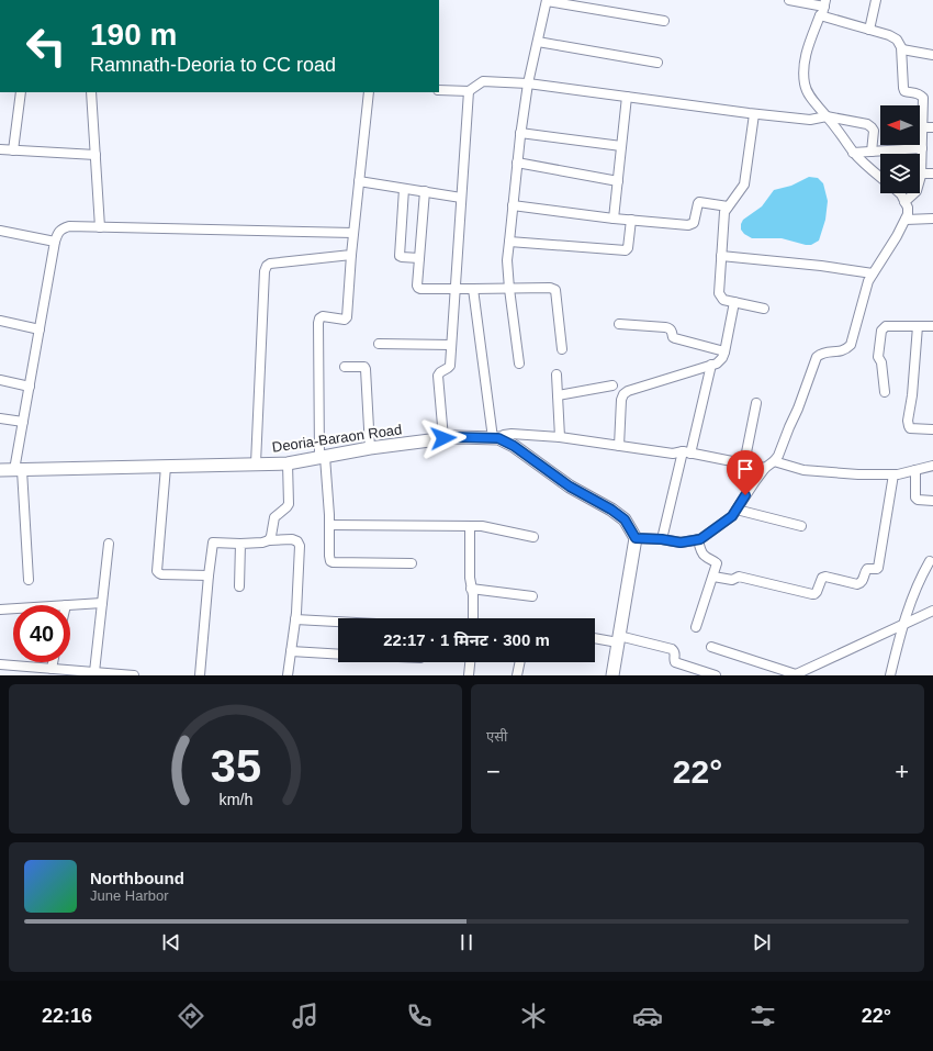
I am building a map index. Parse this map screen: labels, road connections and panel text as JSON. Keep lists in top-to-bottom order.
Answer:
{
  "streets": {
    "street": ["Deoria-Baraon Road"]
  },
  "north": "left",
  "page": {
    "turn": ["190 m", "Ramnath-Deoria to CC road"],
    "limit": "40",
    "trip": "22:17 · 1 मिनट · 300 m",
    "tile": "एसी",
    "heat": ["−", "22°", "+"],
    "song": ["Northbound", "June Harbor"],
    "tabs": ["22:16", "22°"],
    "gauge": ["35", "km/h"]
  }
}
